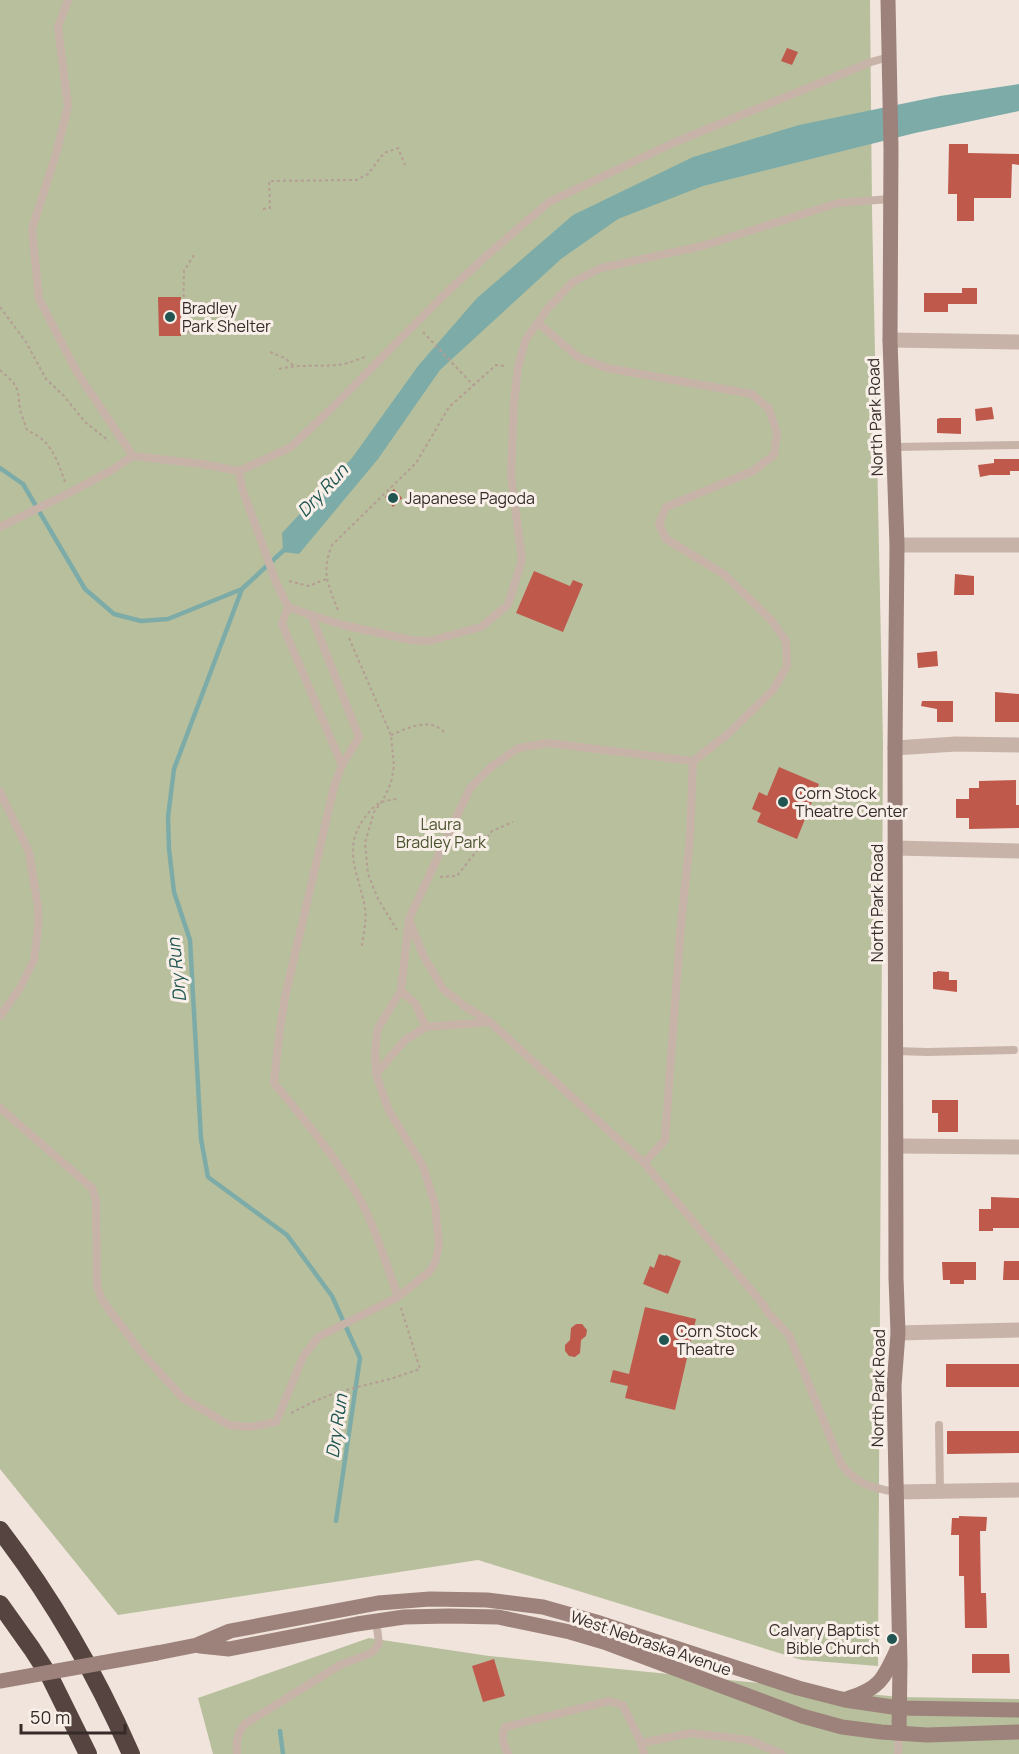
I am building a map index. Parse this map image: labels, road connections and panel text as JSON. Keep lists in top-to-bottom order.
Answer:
{
  "streets": {
    "main road": ["North Park Road", "West Nebraska Avenue"]
  },
  "crossings": [
    ["North Park Road", "West Nebraska Avenue"]
  ],
  "water": ["Dry Run"],
  "parks": ["Laura Bradley Park"],
  "places": [
    "Bradley Park Shelter",
    "Japanese Pagoda",
    "Corn Stock Theatre Center",
    "Corn Stock Theatre",
    "Calvary Baptist Bible Church"
  ],
  "scale_bar": "50 m"
}
